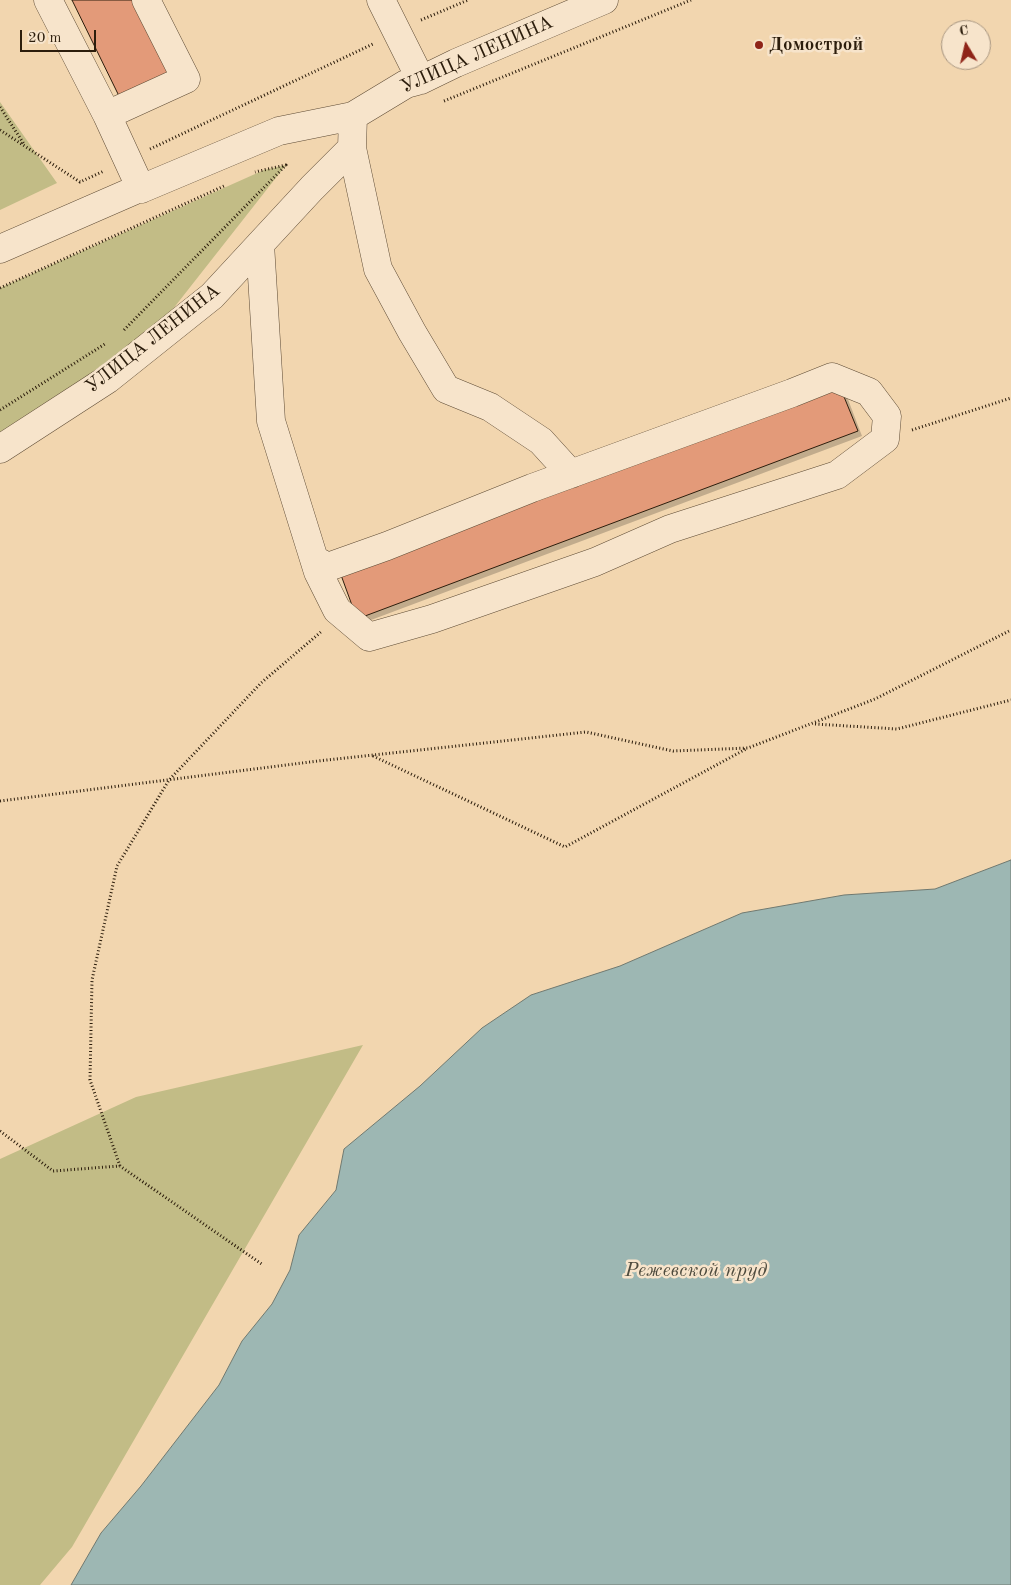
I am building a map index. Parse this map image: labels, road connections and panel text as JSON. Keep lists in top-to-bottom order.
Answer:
{
  "streets": {
    "street": ["УЛИЦА ЛЕНИНА"]
  },
  "water": ["Режевской пруд"],
  "places": ["Домострой"],
  "scale_bar": "20 m",
  "north": "top"
}
